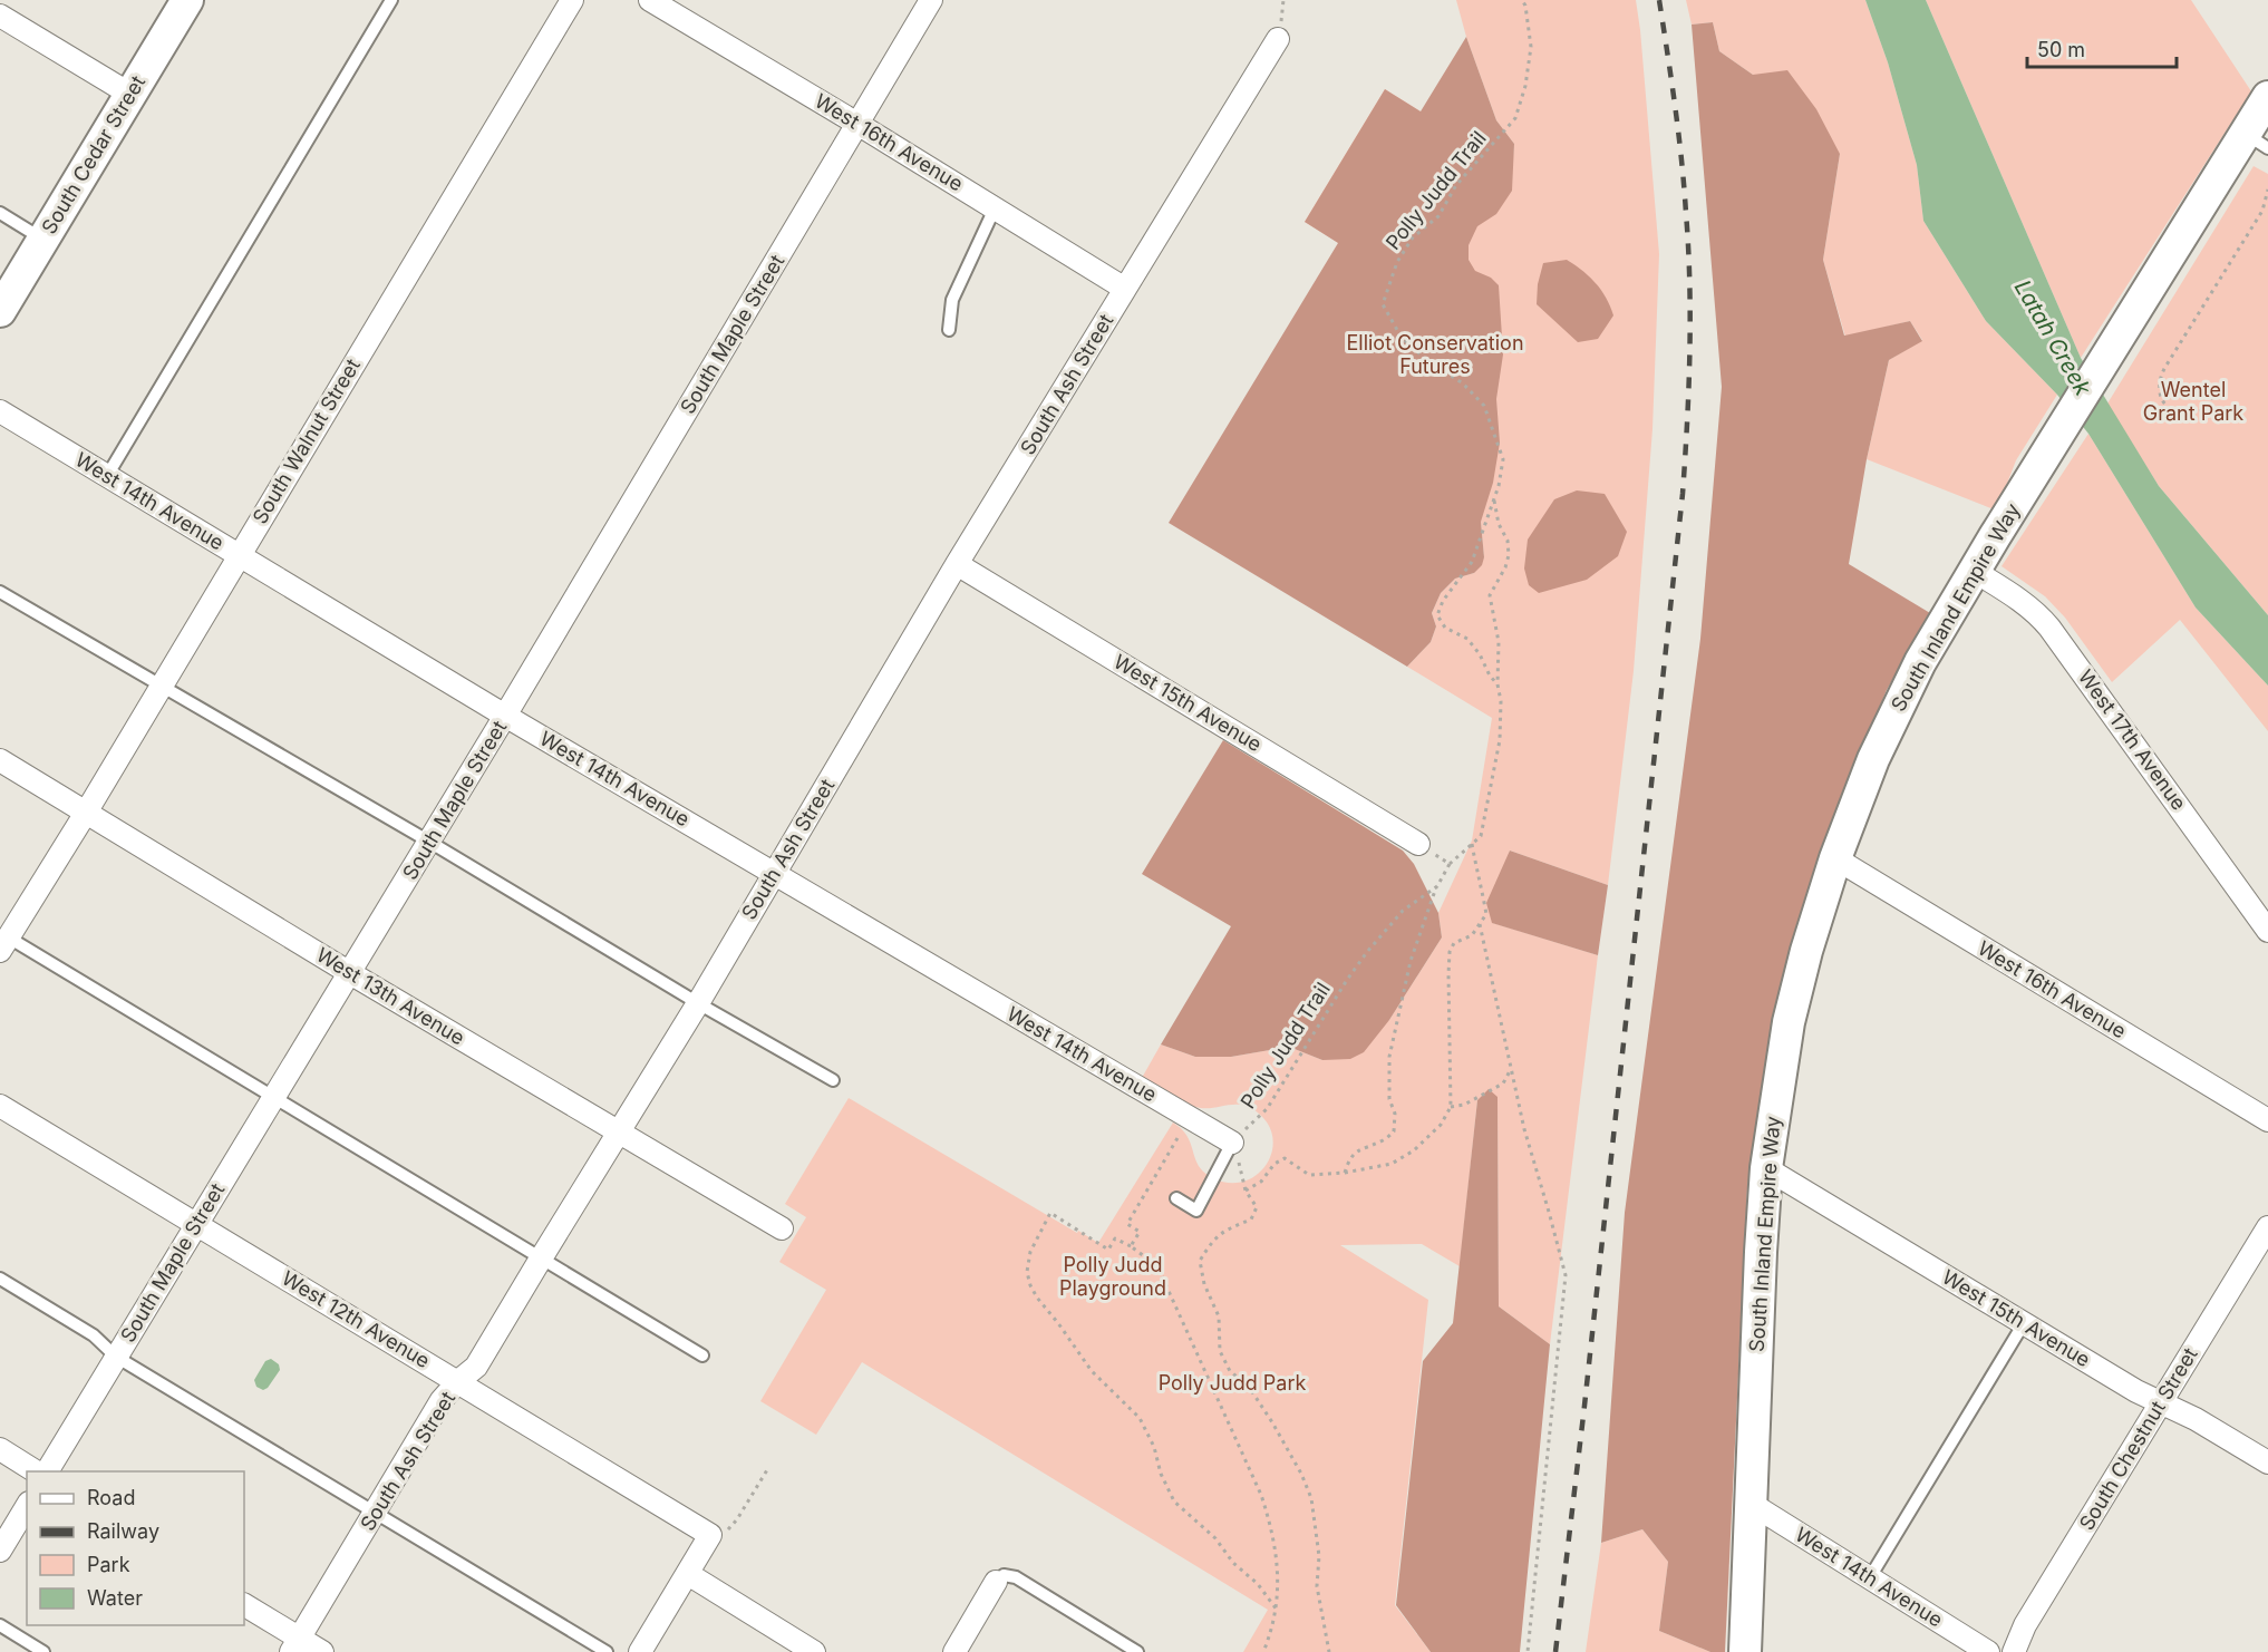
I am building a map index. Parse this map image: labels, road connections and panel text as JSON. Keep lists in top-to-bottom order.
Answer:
{
  "streets": {
    "street": [
      "West 16th Avenue",
      "South Cedar Street",
      "South Maple Street",
      "South Ash Street",
      "South Walnut Street",
      "West 14th Avenue",
      "South Inland Empire Way",
      "West 15th Avenue",
      "West 17th Avenue",
      "West 13th Avenue",
      "West 12th Avenue",
      "South Chestnut Street"
    ],
    "path": ["Polly Judd Trail"]
  },
  "crossings": [
    ["West 16th Avenue", "South Maple Street"],
    ["West 16th Avenue", "South Ash Street"],
    ["West 16th Avenue", "South Inland Empire Way"],
    ["Polly Judd Trail", "West 14th Avenue"],
    ["South Maple Street", "West 14th Avenue"],
    ["South Maple Street", "West 13th Avenue"],
    ["South Maple Street", "West 12th Avenue"],
    ["South Ash Street", "West 14th Avenue"],
    ["South Ash Street", "West 15th Avenue"],
    ["South Ash Street", "West 13th Avenue"],
    ["South Ash Street", "West 12th Avenue"],
    ["South Walnut Street", "West 14th Avenue"],
    ["South Walnut Street", "West 13th Avenue"],
    ["West 14th Avenue", "South Inland Empire Way"],
    ["South Inland Empire Way", "West 15th Avenue"],
    ["South Inland Empire Way", "West 17th Avenue"],
    ["West 15th Avenue", "South Chestnut Street"]
  ],
  "water": ["Latah Creek"],
  "parks": [
    "Elliot Conservation Futures",
    "Wentel Grant Park",
    "Polly Judd Playground",
    "Polly Judd Park"
  ],
  "legend": [
    "Road",
    "Railway",
    "Park",
    "Water"
  ],
  "scale_bar": "50 m"
}
